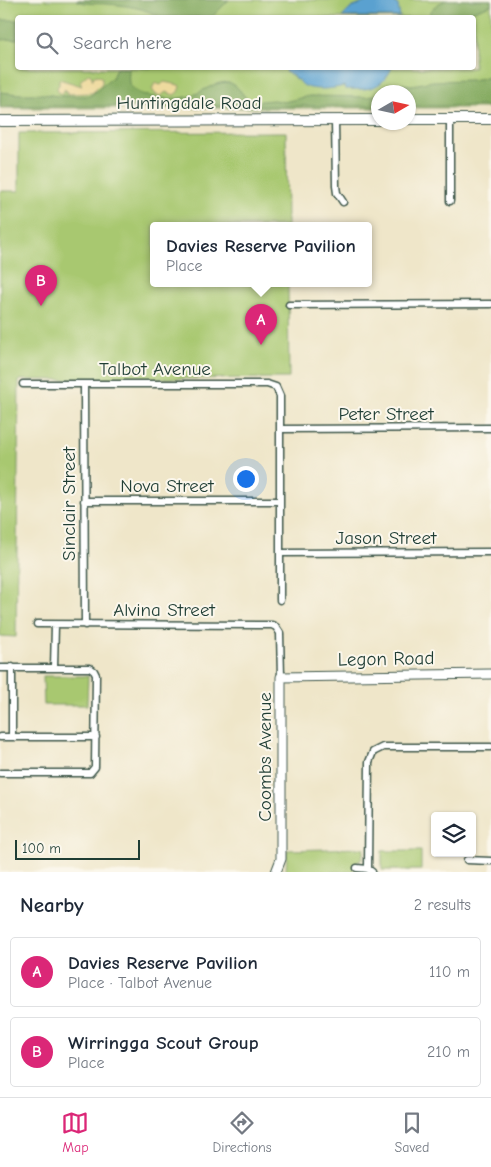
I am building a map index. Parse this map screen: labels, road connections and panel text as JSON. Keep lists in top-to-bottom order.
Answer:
{
  "streets": {
    "main road": ["Huntingdale Road"],
    "street": [
      "Talbot Avenue",
      "Peter Street",
      "Nova Street",
      "Sinclair Street",
      "Jason Street",
      "Alvina Street",
      "Legon Road",
      "Coombs Avenue"
    ]
  },
  "crossings": [
    ["Talbot Avenue", "Peter Street"],
    ["Talbot Avenue", "Sinclair Street"],
    ["Nova Street", "Sinclair Street"],
    ["Sinclair Street", "Alvina Street"],
    ["Alvina Street", "Coombs Avenue"],
    ["Legon Road", "Coombs Avenue"]
  ],
  "scale_bar": "100 m",
  "north": "right",
  "page": {
    "search": "Search here",
    "popup": ["Davies Reserve Pavilion", "Place"],
    "pins": ["B", "A"],
    "scale": "100 m",
    "heading": ["Nearby", "2 results"],
    "list": [
      {
        "mark": "A",
        "name": "Davies Reserve Pavilion",
        "note": "Place · Talbot Avenue",
        "value": "110 m"
      },
      {
        "mark": "B",
        "name": "Wirringga Scout Group",
        "note": "Place",
        "value": "210 m"
      }
    ],
    "nav": ["Map", "Directions", "Saved"]
  }
}
